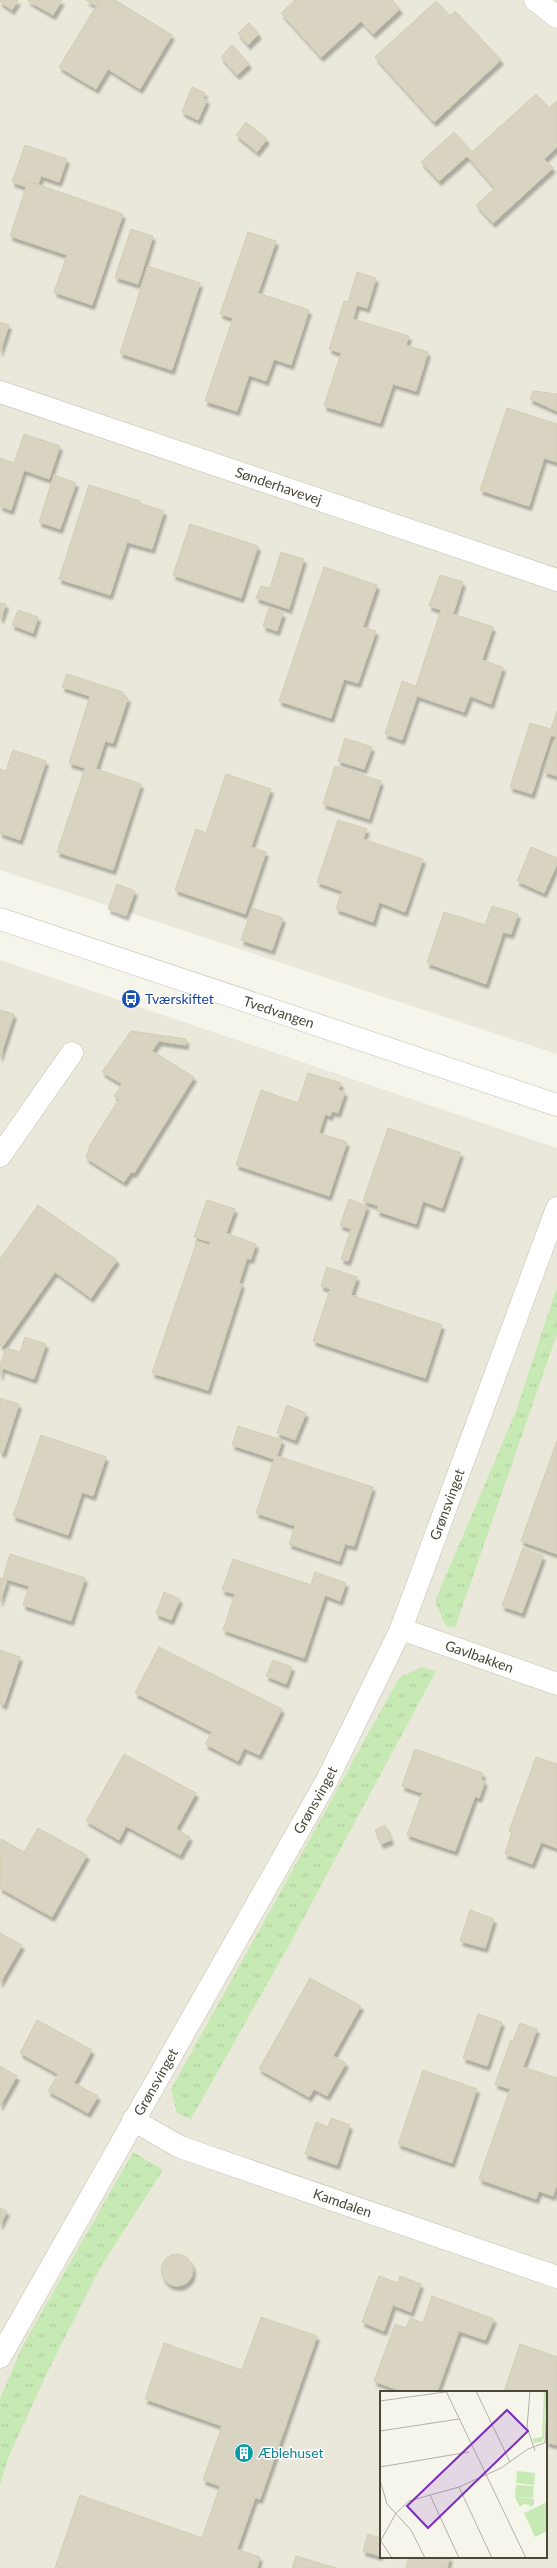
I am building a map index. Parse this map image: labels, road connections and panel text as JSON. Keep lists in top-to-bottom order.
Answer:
{
  "streets": {
    "street": [
      "Sønderhavevej",
      "Tvedvangen",
      "Grønsvinget",
      "Gavlbakken",
      "Kamdalen"
    ]
  },
  "crossings": [
    ["Grønsvinget", "Gavlbakken"],
    ["Grønsvinget", "Kamdalen"]
  ],
  "places": {
    "bus stop": ["Tværskiftet"],
    "building": ["Æblehuset"]
  }
}
